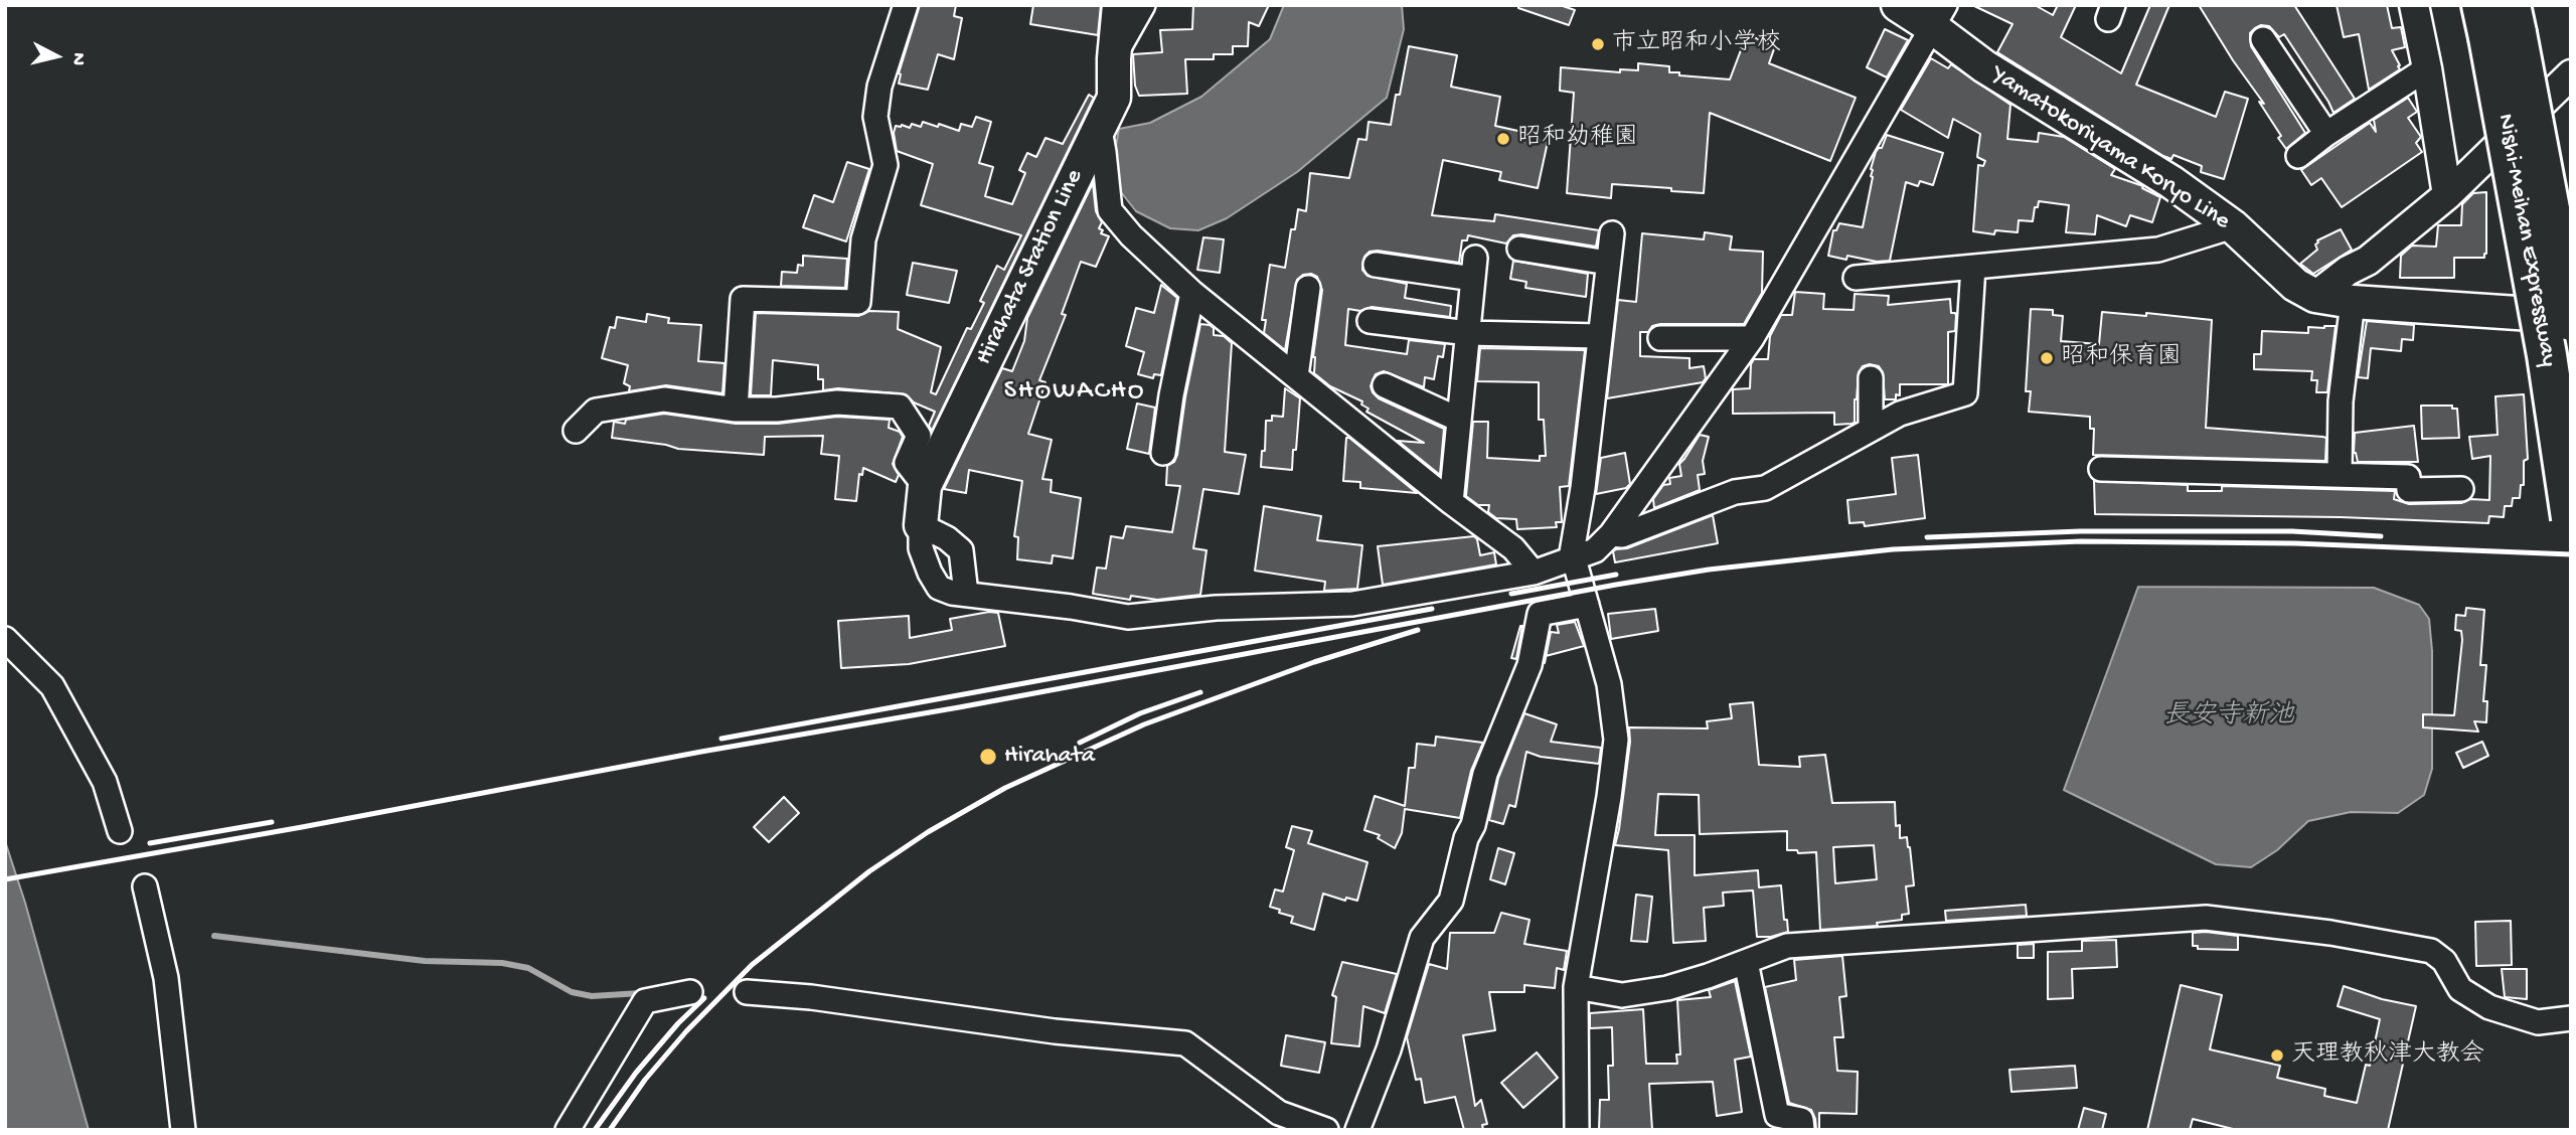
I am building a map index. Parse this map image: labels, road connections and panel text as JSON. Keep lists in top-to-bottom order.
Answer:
{
  "streets": {
    "highway": ["Nishi-Meihan Expressway"],
    "main road": ["Yamatokoriyama Koryo Line", "Hirahata Station Line"]
  },
  "crossings": [
    ["Yamatokoriyama Koryo Line", "Nishi-Meihan Expressway"]
  ],
  "districts": ["SHOWACHO"],
  "water": ["長安寺新池"],
  "places": [
    "市立昭和小学校",
    "昭和幼稚園",
    "昭和保育園",
    "Hirahata",
    "天理教秋津大教会"
  ],
  "north": "right"
}
